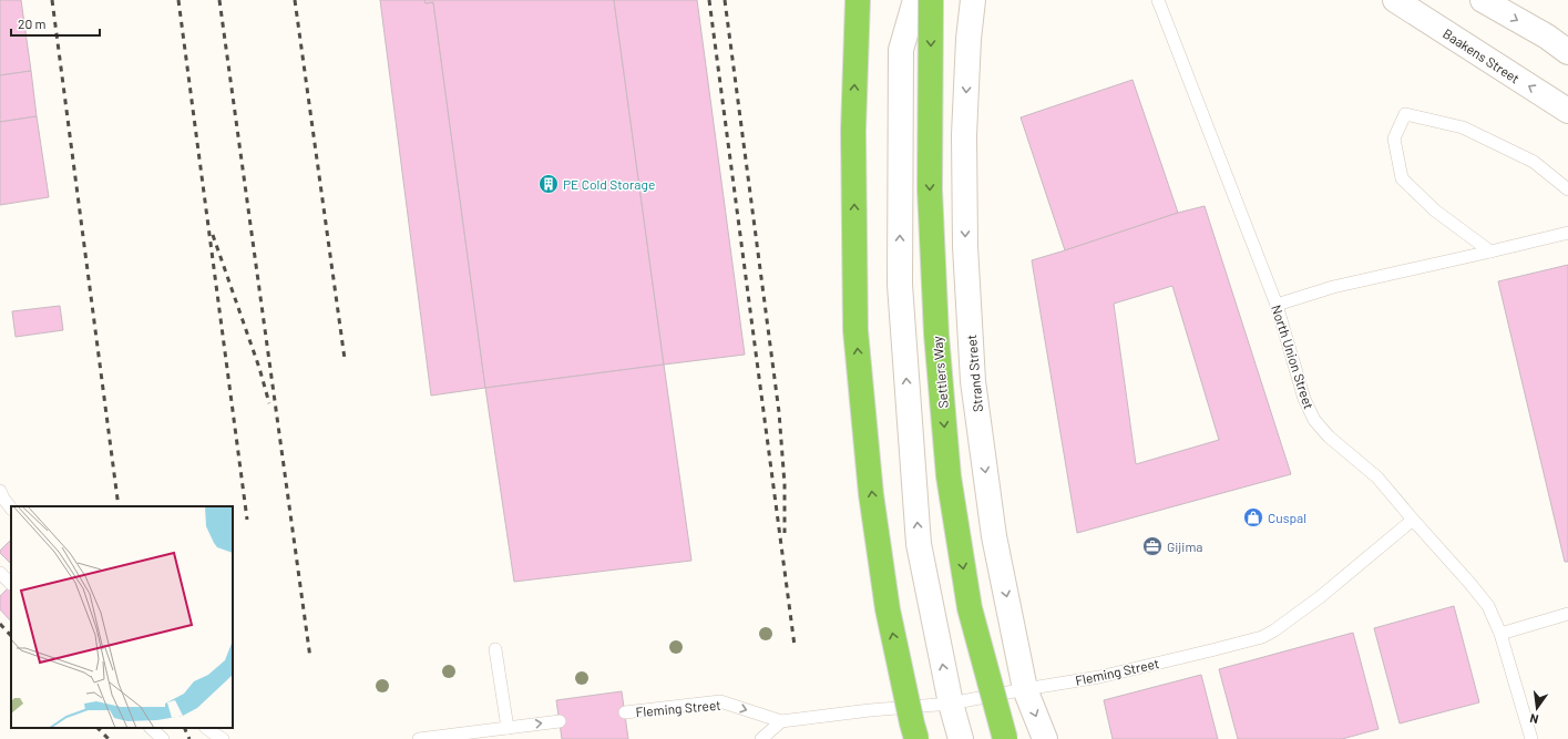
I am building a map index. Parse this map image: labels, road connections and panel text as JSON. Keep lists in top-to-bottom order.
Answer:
{
  "streets": {
    "highway": ["Settlers Way"],
    "street": ["Baakens Street", "Strand Street"],
    "lane": ["North Union Street", "Fleming Street"]
  },
  "crossings": [
    ["North Union Street", "Fleming Street"],
    ["Strand Street", "Fleming Street"]
  ],
  "places": {
    "building": ["PE Cold Storage"],
    "shop": ["Cuspal"],
    "office": ["Gijima"]
  },
  "scale_bar": "20 m",
  "north": "bottom"
}
